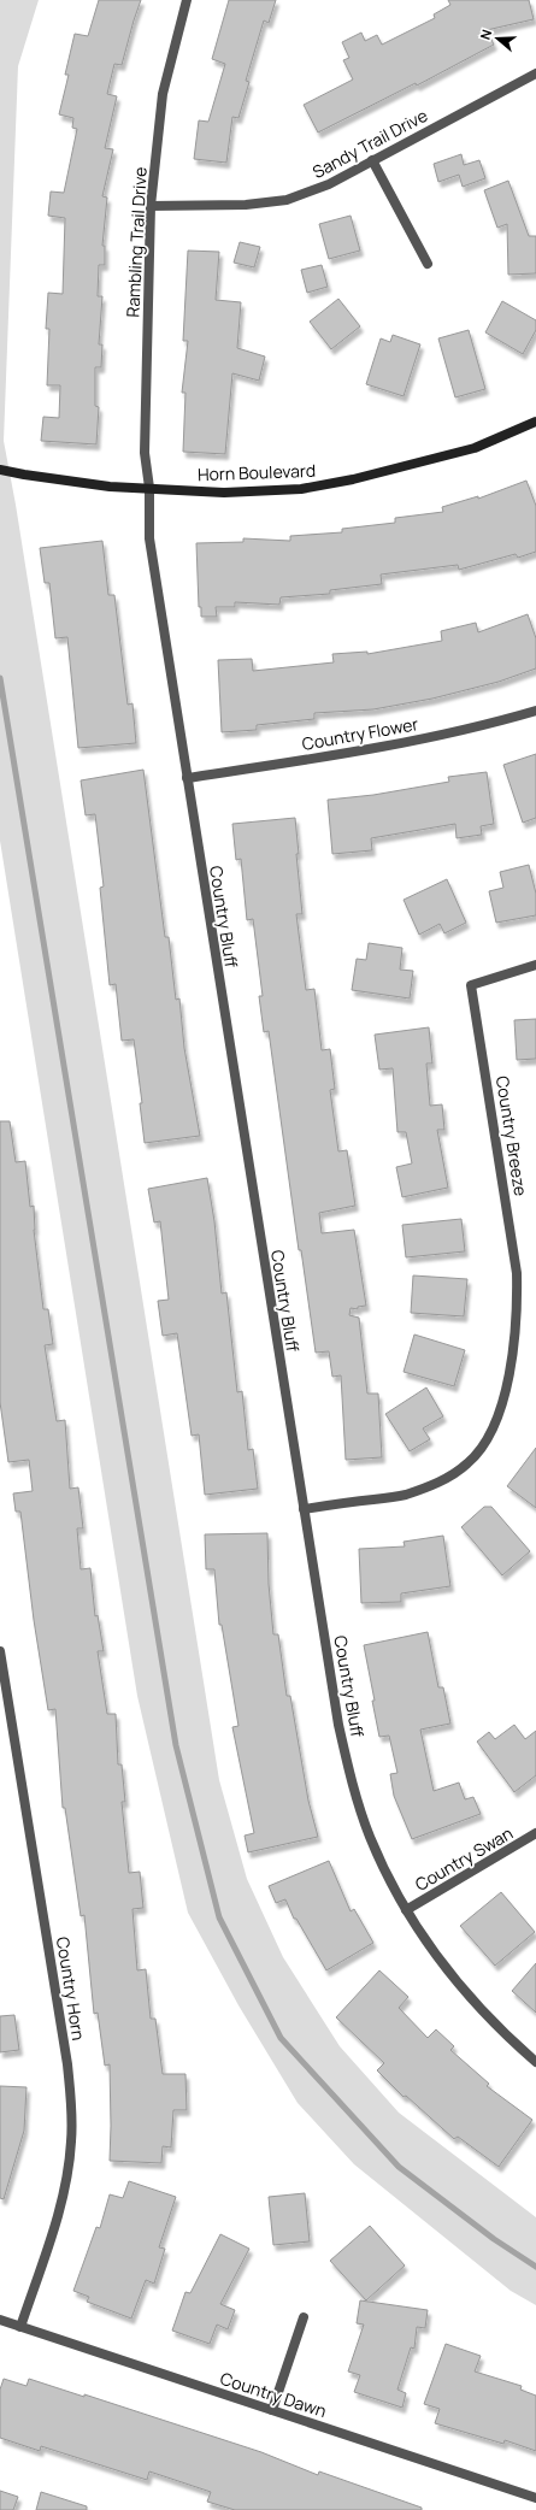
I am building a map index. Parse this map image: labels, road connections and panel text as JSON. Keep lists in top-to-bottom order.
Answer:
{
  "streets": {
    "street": [
      "Sandy Trail Drive",
      "Rambling Trail Drive",
      "Horn Boulevard",
      "Country Flower",
      "Country Bluff",
      "Country Breeze",
      "Country Swan",
      "Country Horn",
      "Country Dawn"
    ]
  },
  "crossings": [
    ["Sandy Trail Drive", "Rambling Trail Drive"],
    ["Rambling Trail Drive", "Horn Boulevard"],
    ["Rambling Trail Drive", "Country Bluff"],
    ["Horn Boulevard", "Country Bluff"],
    ["Country Flower", "Country Bluff"],
    ["Country Bluff", "Country Breeze"],
    ["Country Bluff", "Country Swan"],
    ["Country Horn", "Country Dawn"]
  ],
  "north": "left"
}
